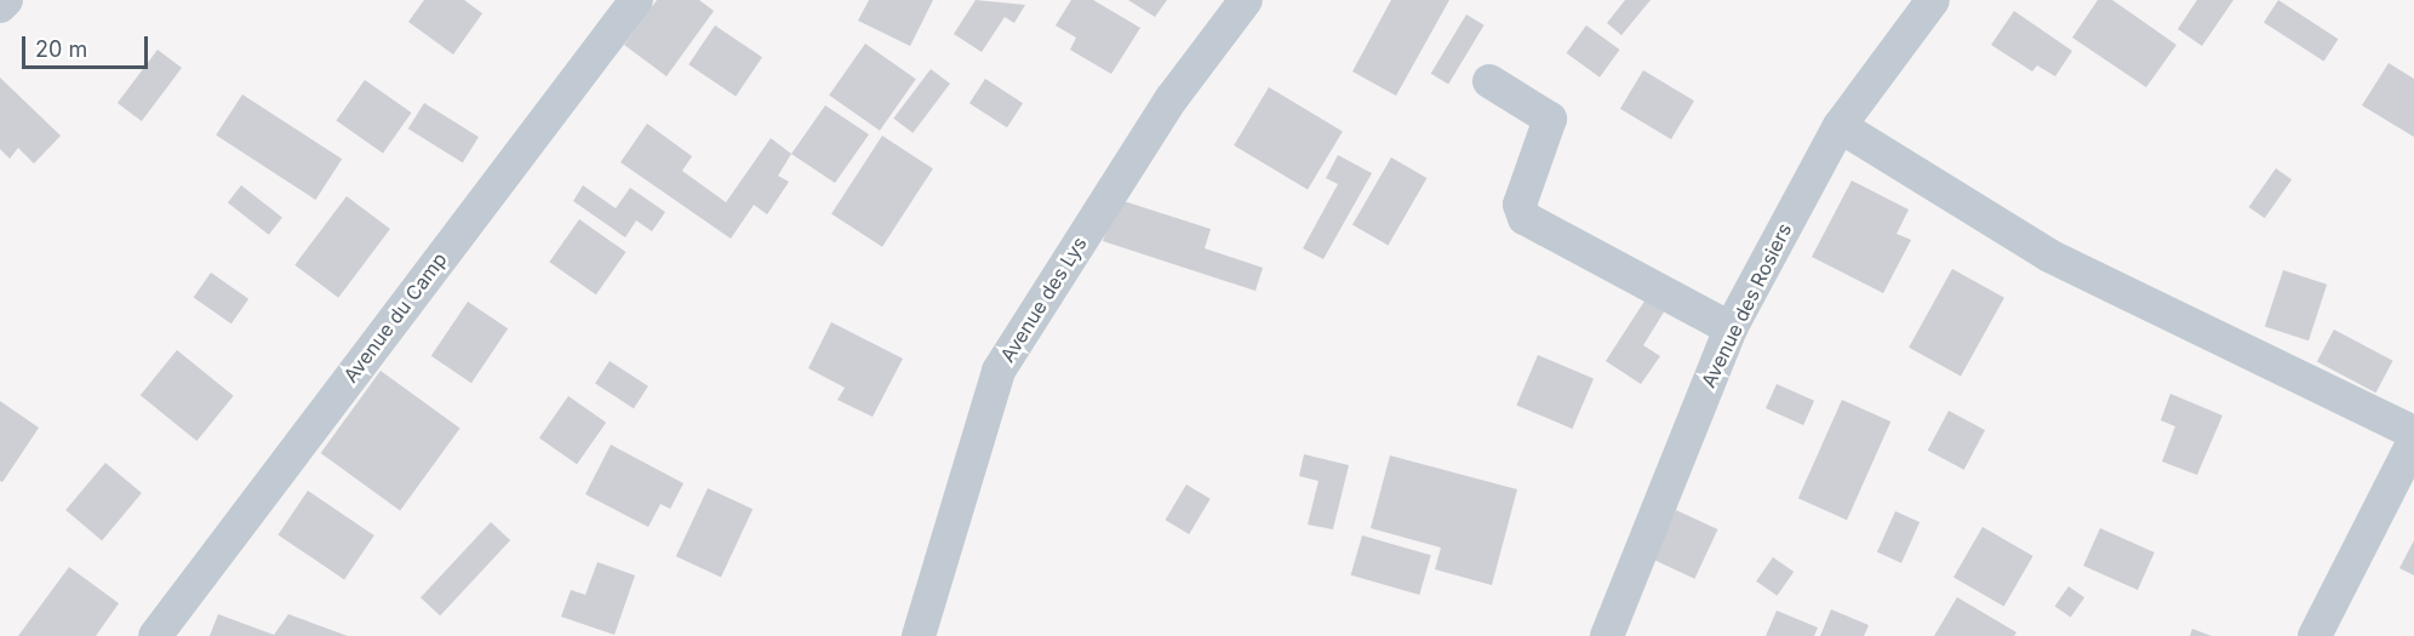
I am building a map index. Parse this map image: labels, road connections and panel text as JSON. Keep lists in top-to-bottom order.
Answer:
{
  "streets": {
    "street": ["Avenue des Lys", "Avenue des Rosiers", "Avenue du Camp"]
  },
  "scale_bar": "20 m"
}
